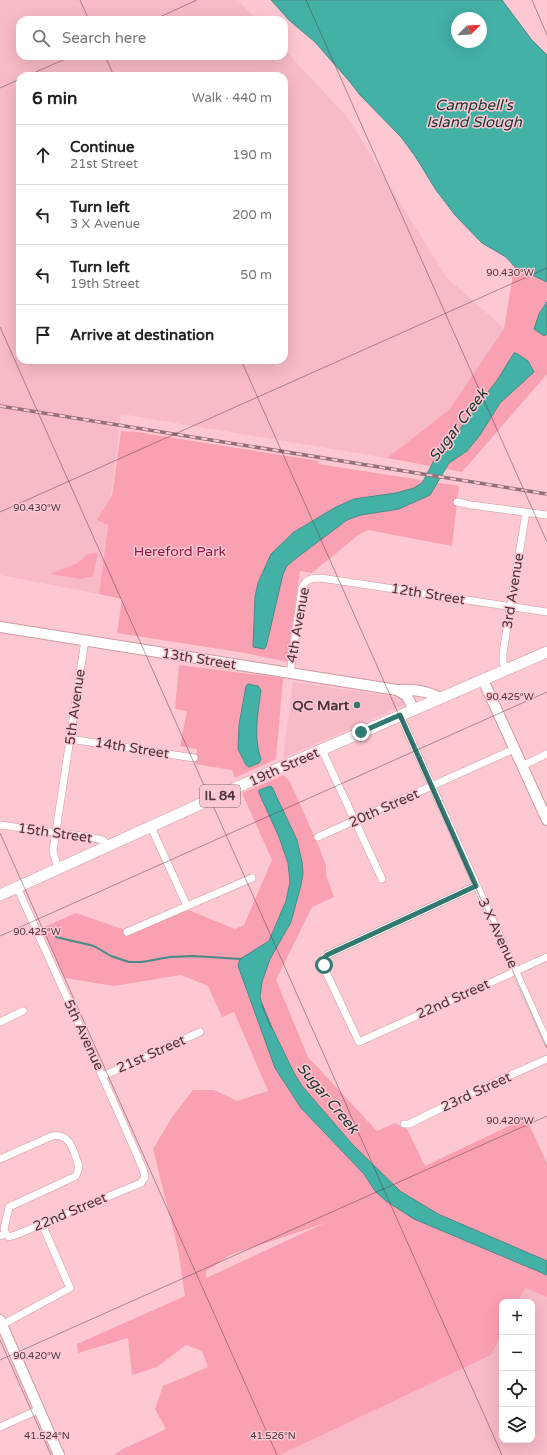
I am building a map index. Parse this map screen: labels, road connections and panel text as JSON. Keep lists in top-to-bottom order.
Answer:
{
  "streets": {
    "main road": ["13th Street", "19th Street", "IL 84"],
    "street": [
      "3rd Avenue",
      "12th Street",
      "4th Avenue",
      "5th Avenue",
      "14th Street",
      "20th Street",
      "15th Street",
      "3 X Avenue",
      "22nd Street",
      "21st Street",
      "23rd Street"
    ]
  },
  "crossings": [
    ["3rd Avenue", "12th Street"],
    ["3rd Avenue", "19th Street"],
    ["12th Street", "4th Avenue"],
    ["4th Avenue", "13th Street"],
    ["13th Street", "5th Avenue"],
    ["13th Street", "19th Street"],
    ["5th Avenue", "14th Street"],
    ["5th Avenue", "19th Street"],
    ["5th Avenue", "15th Street"],
    ["5th Avenue", "22nd Street"],
    ["5th Avenue", "21st Street"],
    ["19th Street", "15th Street"],
    ["19th Street", "3 X Avenue"],
    ["20th Street", "3 X Avenue"],
    ["3 X Avenue", "22nd Street"]
  ],
  "water": ["Campbell's Island Slough", "Sugar Creek"],
  "parks": ["Hereford Park"],
  "places": ["QC Mart"],
  "north": "top right",
  "page": {
    "search": "Search here",
    "heading": ["6 min", "Walk · 440 m"],
    "list": [
      ["Continue", "21st Street", "190 m"],
      ["Turn left", "3 X Avenue", "200 m"],
      ["Turn left", "19th Street", "50 m"],
      "Arrive at destination"
    ],
    "map_buttons": ["+", "−"]
  },
  "coordinates": [
    "90.430°W",
    "90.425°W",
    "90.420°W",
    "41.524°N",
    "41.526°N"
  ]
}
